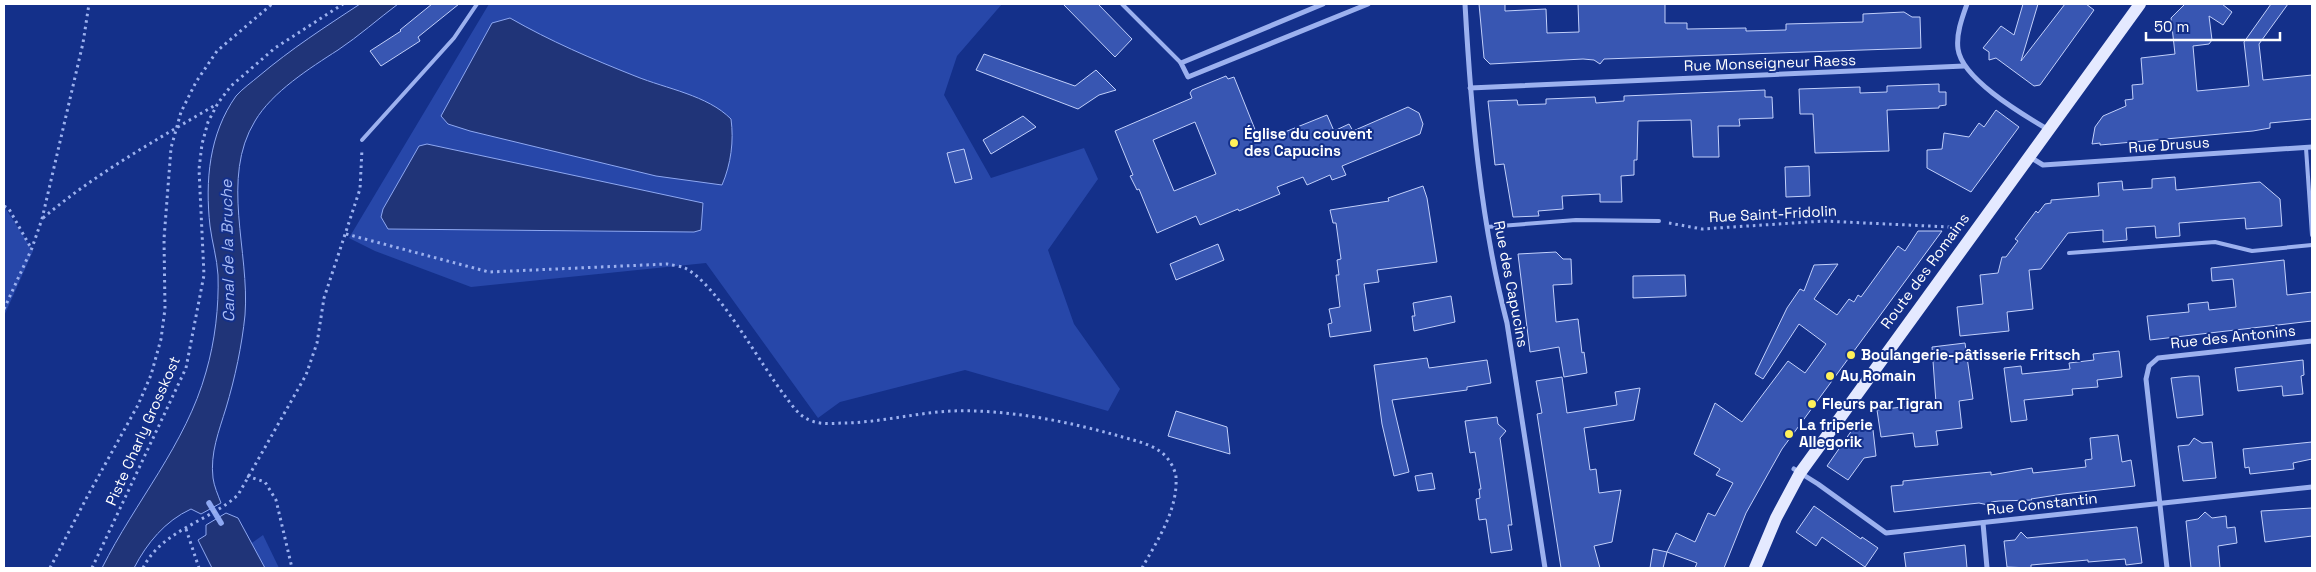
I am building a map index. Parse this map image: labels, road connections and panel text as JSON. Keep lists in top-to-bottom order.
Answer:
{
  "streets": {
    "main road": ["Route des Romains"],
    "street": [
      "Rue Monseigneur Raess",
      "Rue Drusus",
      "Rue des Capucins",
      "Rue des Antonins",
      "Rue Constantin"
    ],
    "path": ["Rue Saint-Fridolin", "Piste Charly Grosskost"]
  },
  "crossings": [
    ["Rue Monseigneur Raess", "Rue des Capucins"],
    ["Rue Drusus", "Route des Romains"],
    ["Rue Saint-Fridolin", "Route des Romains"],
    ["Route des Romains", "Rue Constantin"],
    ["Rue des Antonins", "Rue Constantin"]
  ],
  "water": ["Canal de la Bruche"],
  "places": [
    "Église du couvent des Capucins",
    "Boulangerie-pâtisserie Fritsch",
    "Au Romain",
    "Fleurs par Tigran",
    "La friperie Allegorik"
  ],
  "scale_bar": "50 m"
}
